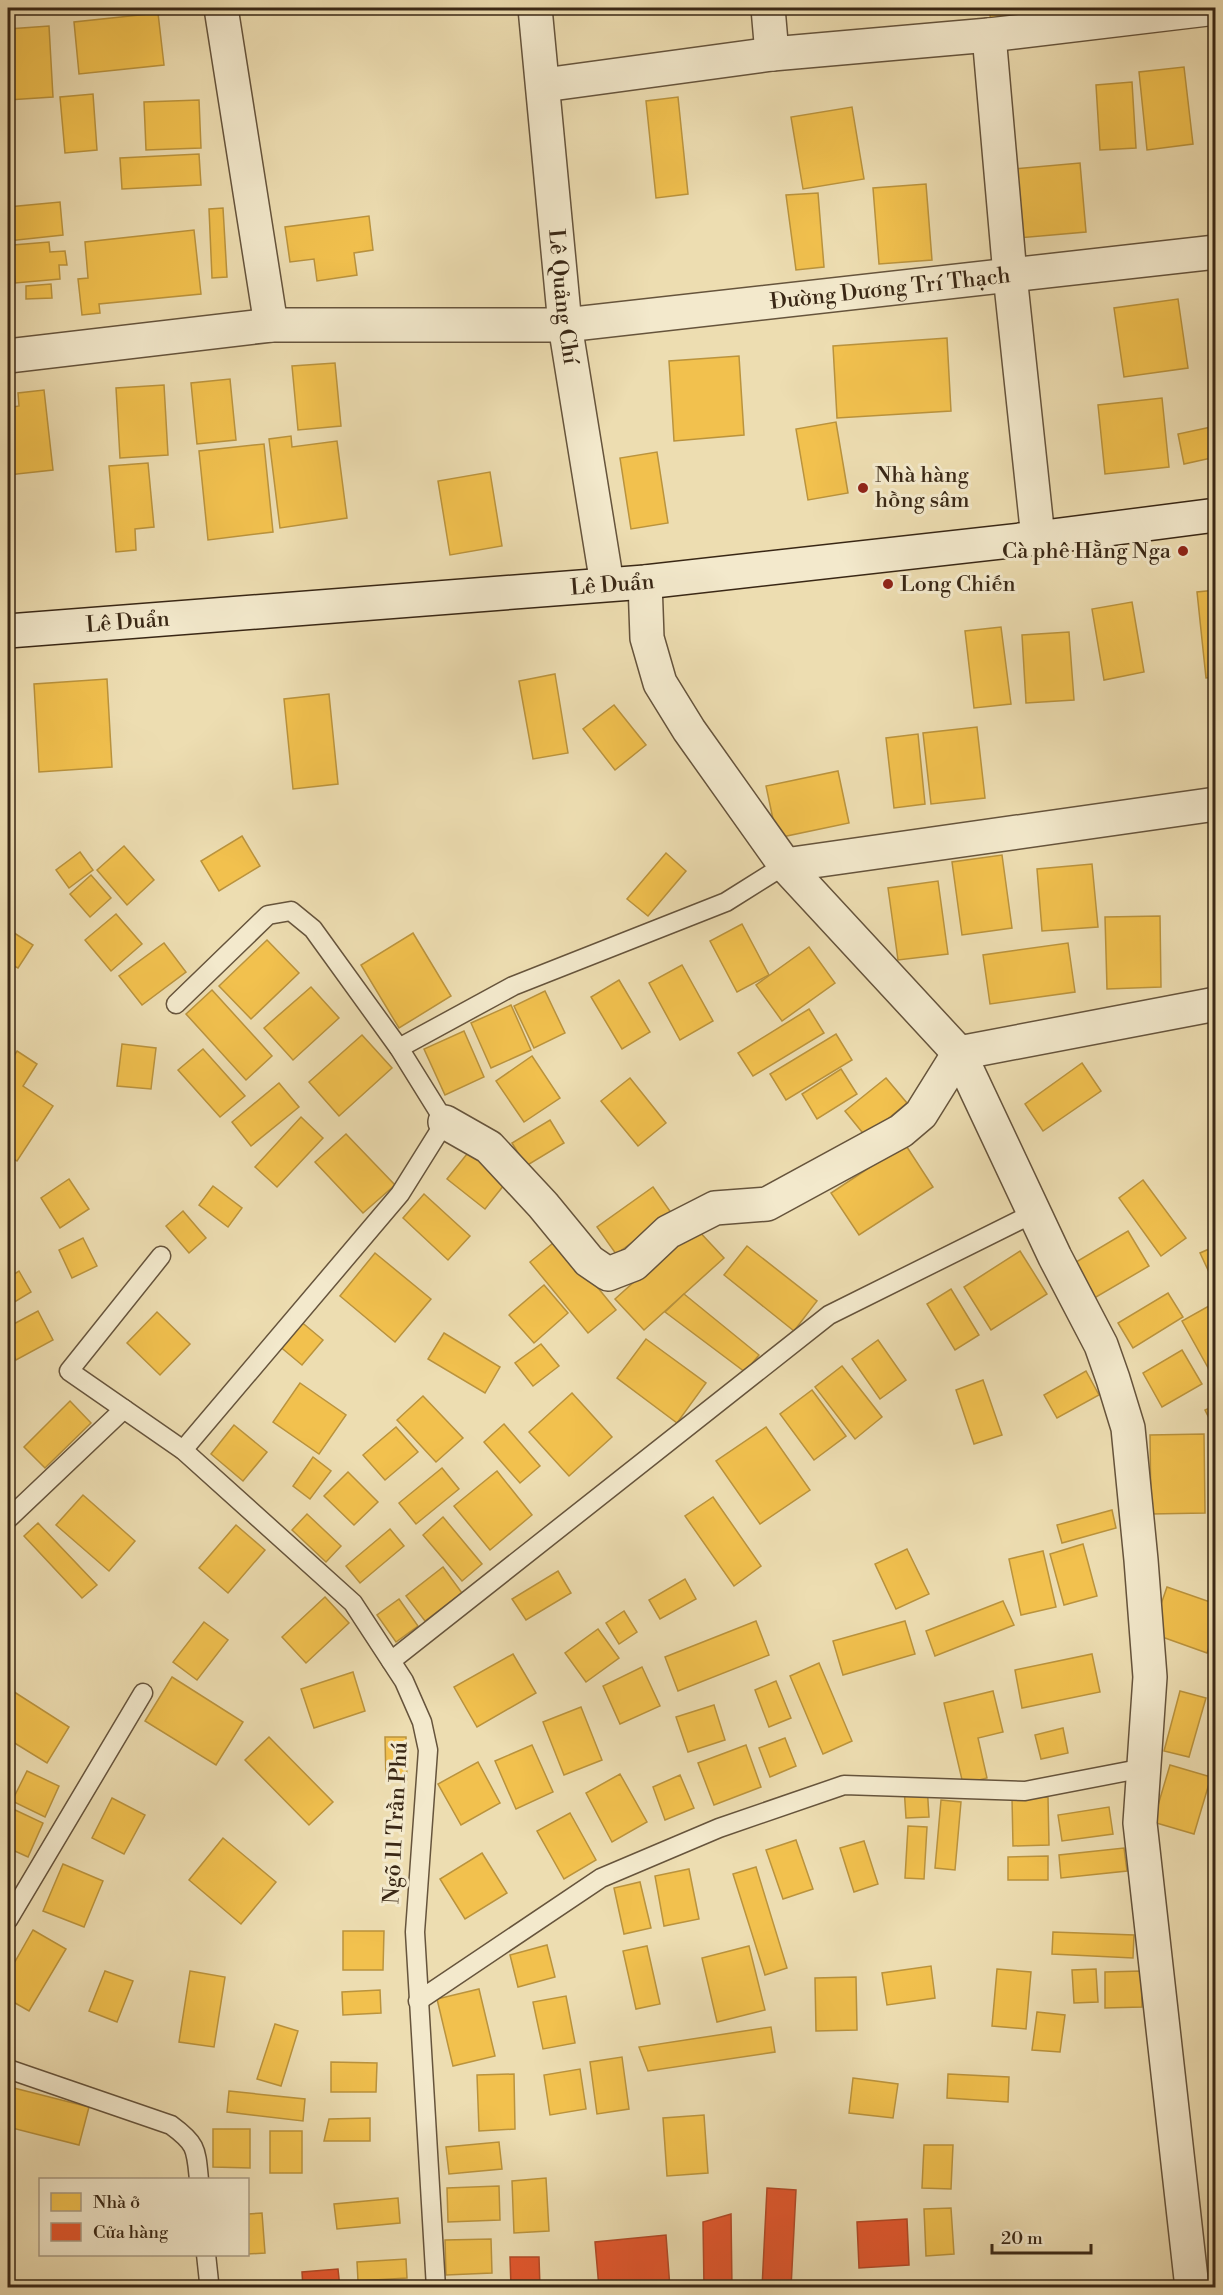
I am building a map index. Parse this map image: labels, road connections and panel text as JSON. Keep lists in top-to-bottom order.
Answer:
{
  "streets": {
    "street": ["Đường Dương Trí Thạch", "Lê Quảng Chí", "Lê Duẩn"],
    "lane": ["Ngõ 11 Trần Phú"]
  },
  "crossings": [
    ["Đường Dương Trí Thạch", "Lê Quảng Chí"],
    ["Lê Quảng Chí", "Lê Duẩn"]
  ],
  "places": ["Nhà hàng hồng sâm", "Cà phê Hằng Nga", "Long Chiến"],
  "legend": ["Nhà ở", "Cửa hàng"],
  "scale_bar": "20 m"
}
